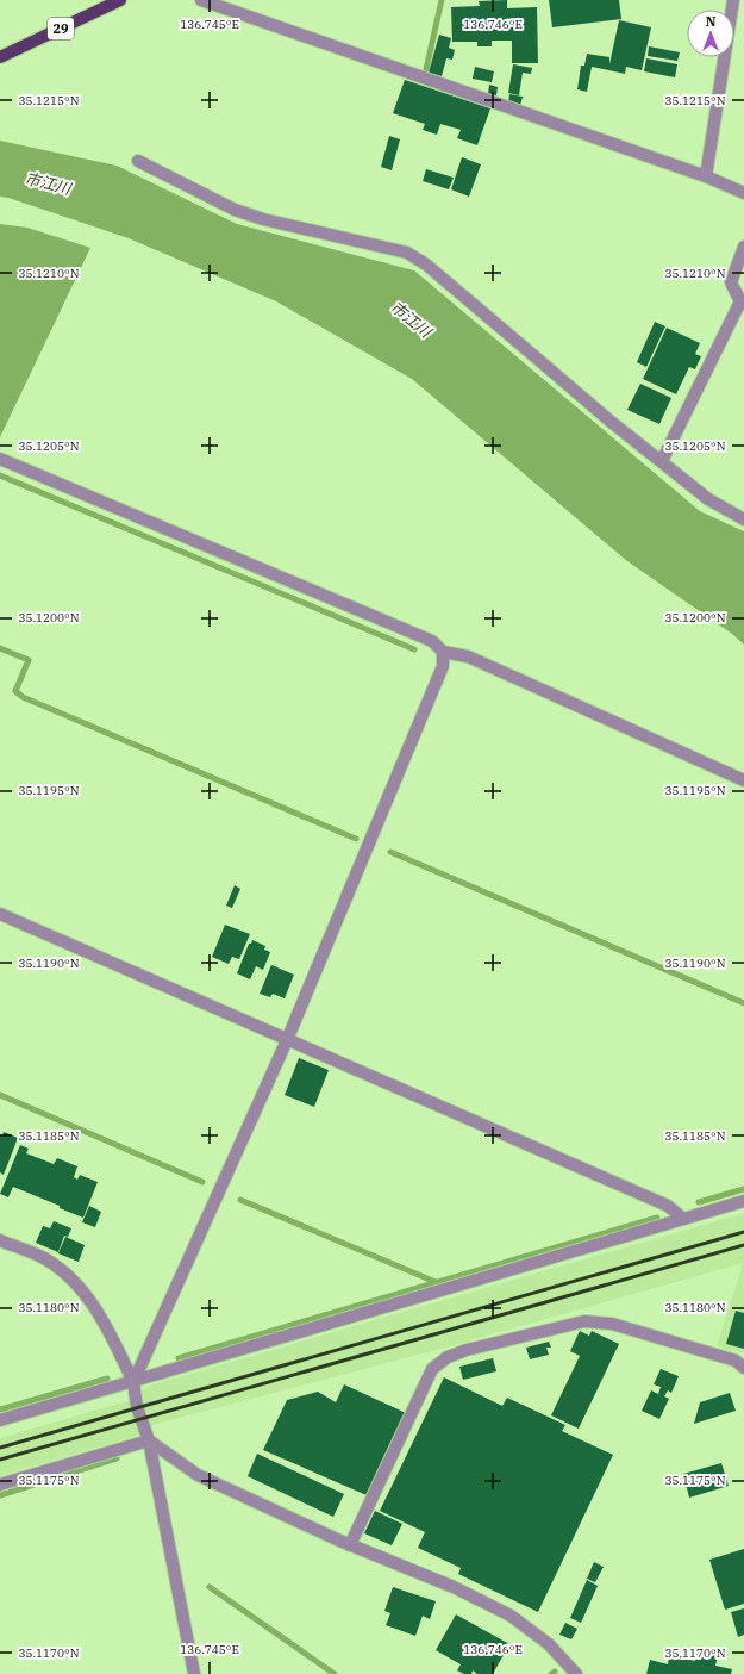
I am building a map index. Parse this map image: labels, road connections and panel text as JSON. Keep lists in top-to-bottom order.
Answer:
{
  "streets": {
    "main road": ["29"]
  },
  "water": ["市江川"],
  "north": "top",
  "coordinates": [
    "136.745°E",
    "136.746°E",
    "35.1215°N",
    "35.1210°N",
    "35.1205°N",
    "35.1200°N",
    "35.1195°N",
    "35.1190°N",
    "35.1185°N",
    "35.1180°N",
    "35.1175°N",
    "35.1170°N"
  ]
}
